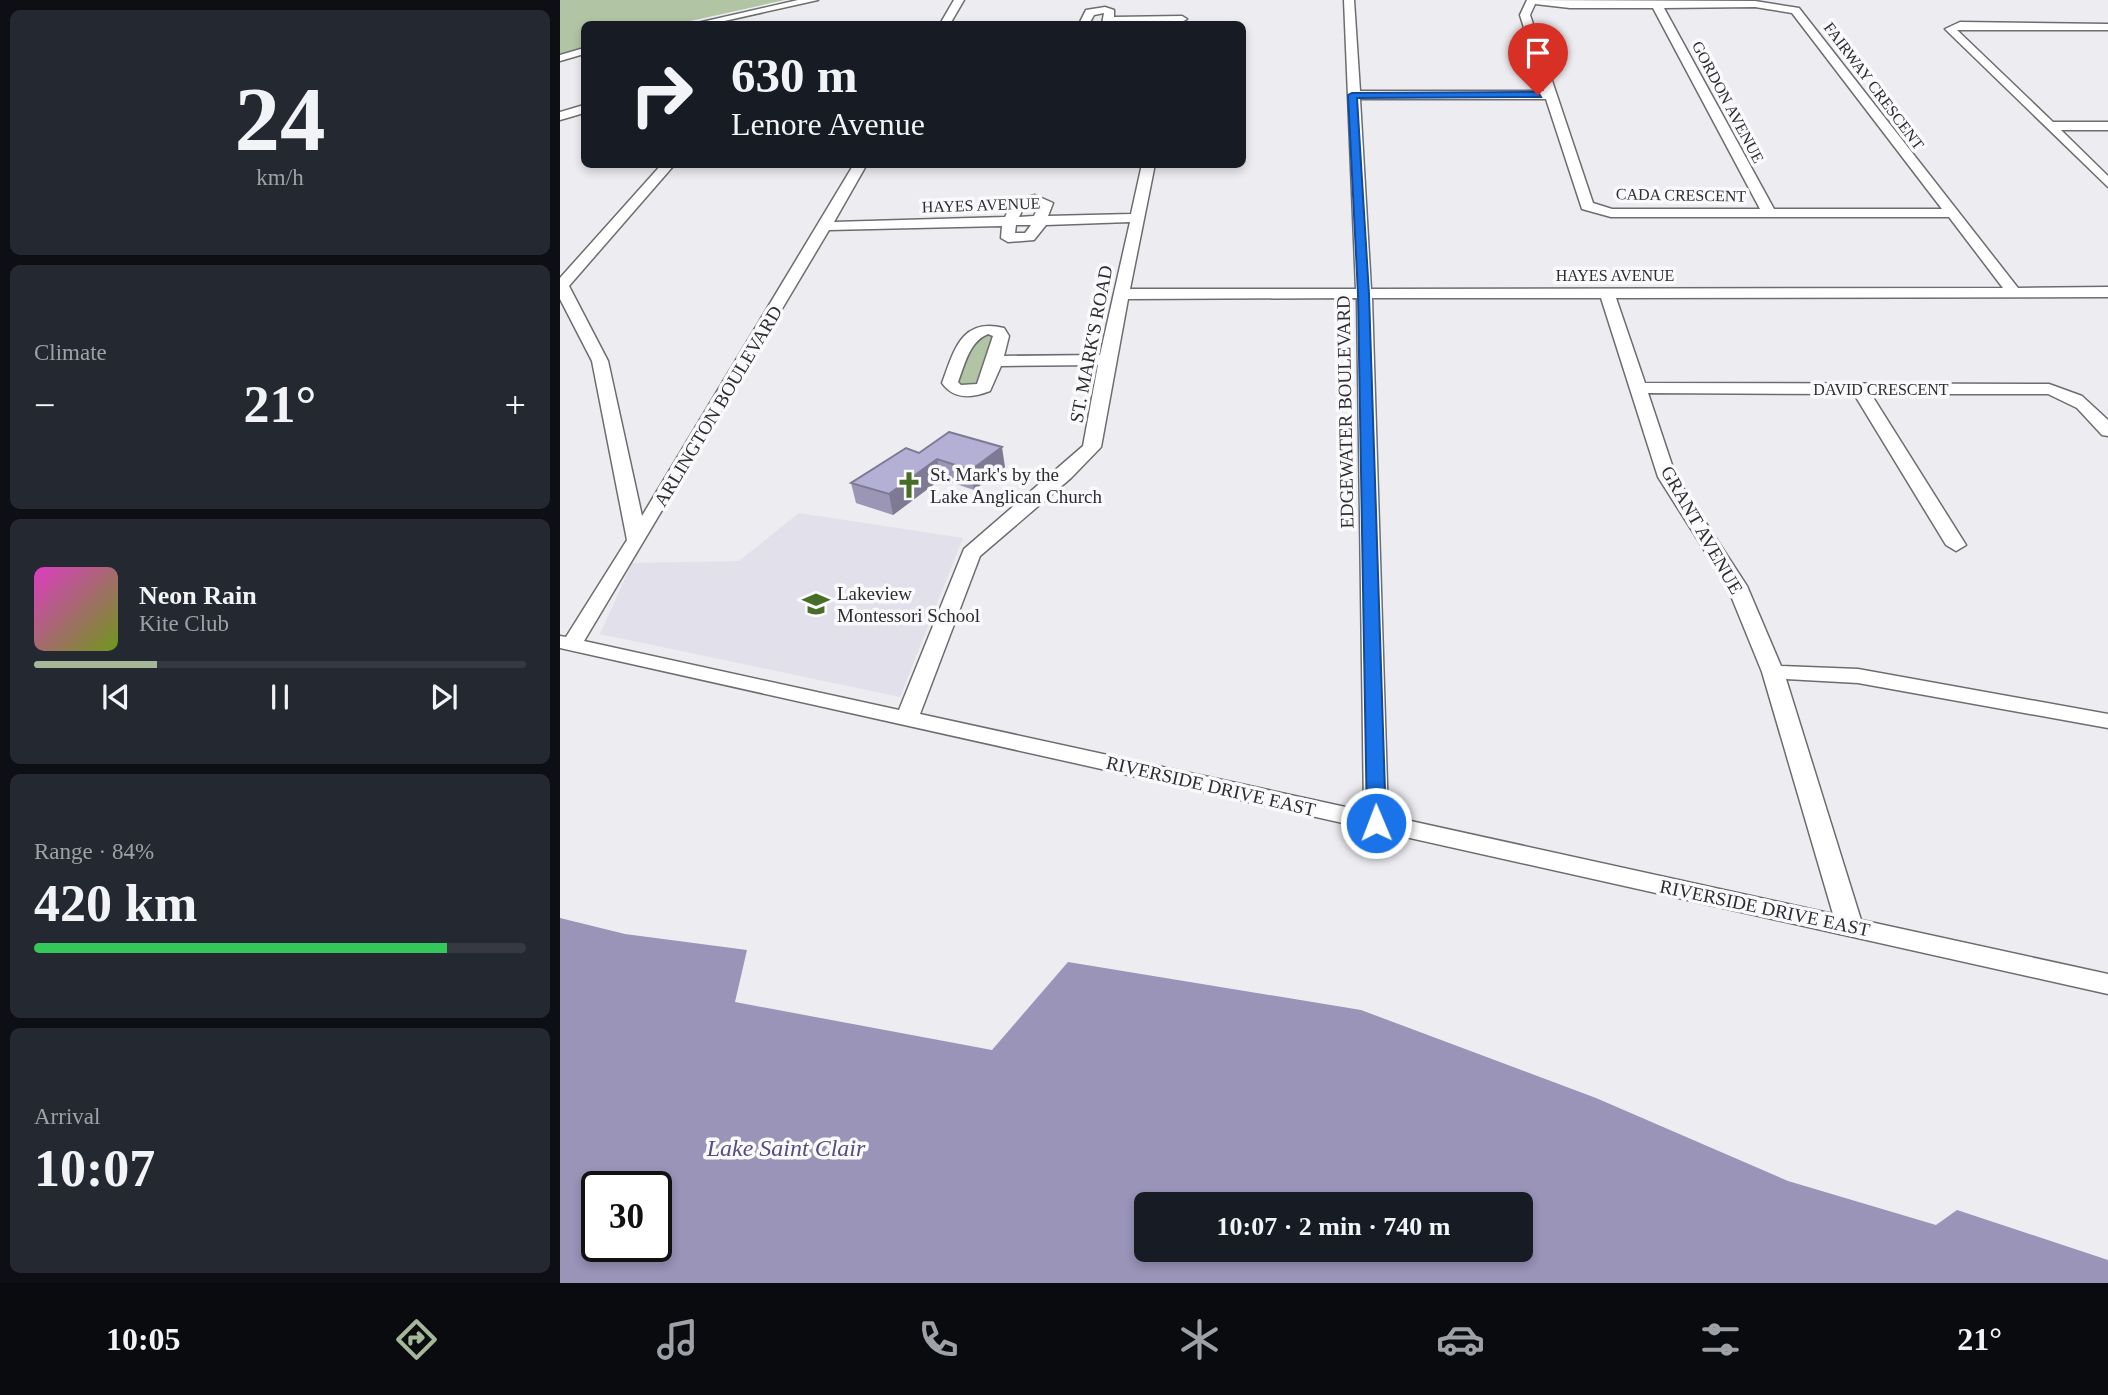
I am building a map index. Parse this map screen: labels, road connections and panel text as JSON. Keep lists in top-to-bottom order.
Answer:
{
  "streets": {
    "street": [
      "FAIRWAY CRESCENT",
      "GORDON AVENUE",
      "CADA CRESCENT",
      "HAYES AVENUE",
      "ST. MARK'S ROAD",
      "DAVID CRESCENT",
      "ARLINGTON BOULEVARD",
      "EDGEWATER BOULEVARD",
      "GRANT AVENUE",
      "RIVERSIDE DRIVE EAST"
    ]
  },
  "crossings": [
    ["FAIRWAY CRESCENT", "GORDON AVENUE"],
    ["FAIRWAY CRESCENT", "CADA CRESCENT"],
    ["FAIRWAY CRESCENT", "HAYES AVENUE"],
    ["GORDON AVENUE", "CADA CRESCENT"],
    ["HAYES AVENUE", "ST. MARK'S ROAD"],
    ["HAYES AVENUE", "ARLINGTON BOULEVARD"],
    ["HAYES AVENUE", "EDGEWATER BOULEVARD"],
    ["HAYES AVENUE", "GRANT AVENUE"],
    ["ST. MARK'S ROAD", "RIVERSIDE DRIVE EAST"],
    ["DAVID CRESCENT", "GRANT AVENUE"],
    ["ARLINGTON BOULEVARD", "RIVERSIDE DRIVE EAST"],
    ["EDGEWATER BOULEVARD", "RIVERSIDE DRIVE EAST"],
    ["GRANT AVENUE", "RIVERSIDE DRIVE EAST"]
  ],
  "water": ["Lake Saint Clair"],
  "places": {
    "church": ["St. Mark's by the Lake Anglican Church"],
    "school or university": ["Lakeview Montessori School"]
  },
  "page": {
    "tile": [
      ["24", "km/h"],
      "Climate",
      ["Range · 84%", "420 km"],
      ["Arrival", "10:07"]
    ],
    "turn": ["630 m", "Lenore Avenue"],
    "heat": ["−", "21°", "+"],
    "song": ["Neon Rain", "Kite Club"],
    "limit": "30",
    "trip": "10:07 · 2 min · 740 m",
    "tabs": ["10:05", "21°"]
  }
}
